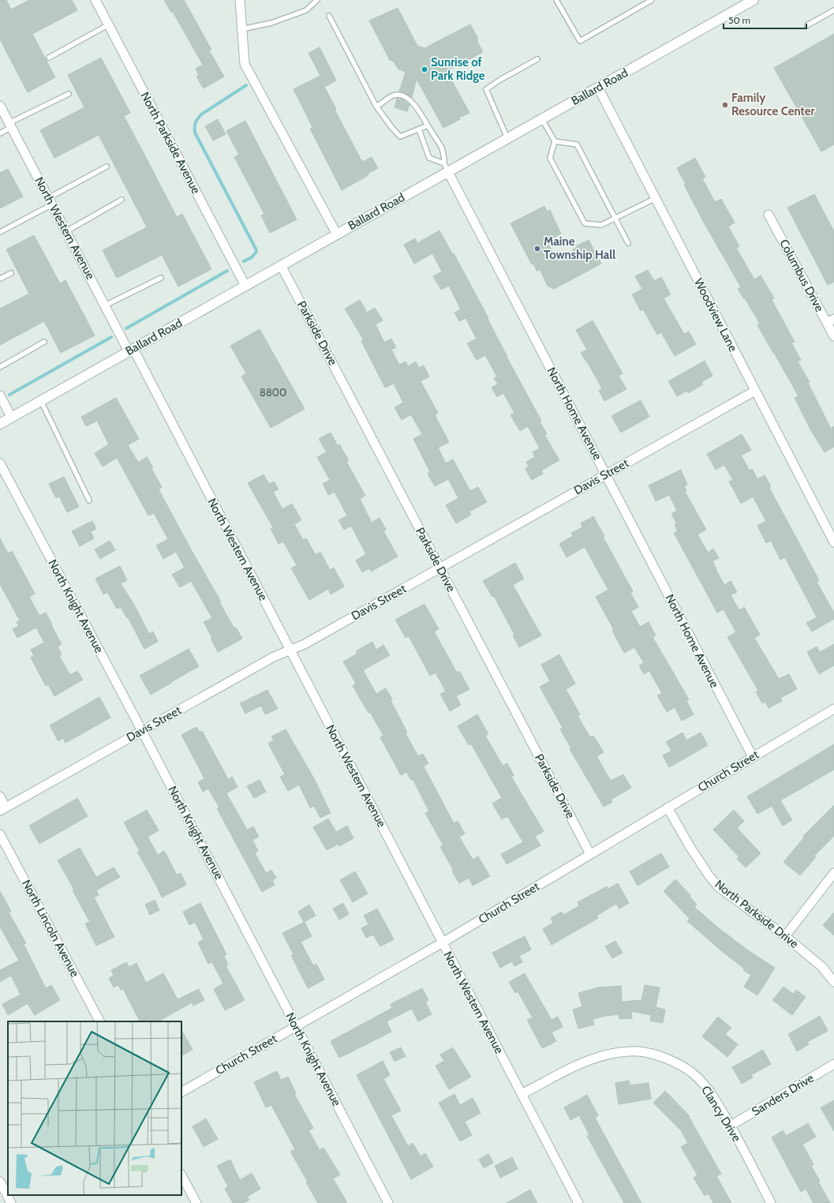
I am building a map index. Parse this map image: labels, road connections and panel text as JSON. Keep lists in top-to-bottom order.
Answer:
{
  "streets": {
    "street": [
      "Ballard Road",
      "North Parkside Avenue",
      "North Western Avenue",
      "Columbus Drive",
      "Woodview Lane",
      "Parkside Drive",
      "North Home Avenue",
      "Davis Street",
      "North Knight Avenue",
      "Church Street",
      "North Parkside Drive",
      "North Lincoln Avenue",
      "Sanders Drive",
      "Clancy Drive"
    ]
  },
  "crossings": [
    ["Ballard Road", "North Parkside Avenue"],
    ["Ballard Road", "North Western Avenue"],
    ["Ballard Road", "Woodview Lane"],
    ["Ballard Road", "Parkside Drive"],
    ["Ballard Road", "North Home Avenue"],
    ["North Western Avenue", "Davis Street"],
    ["North Western Avenue", "Church Street"],
    ["North Western Avenue", "Clancy Drive"],
    ["Woodview Lane", "Davis Street"],
    ["Parkside Drive", "Davis Street"],
    ["Parkside Drive", "Church Street"],
    ["North Home Avenue", "Davis Street"],
    ["North Home Avenue", "Church Street"],
    ["Davis Street", "North Knight Avenue"],
    ["North Knight Avenue", "Church Street"],
    ["Church Street", "North Parkside Drive"],
    ["Sanders Drive", "Clancy Drive"]
  ],
  "places": ["Sunrise of Park Ridge", "Family Resource Center", "Maine Township Hall"],
  "house_numbers": ["8800"],
  "scale_bar": "50 m"
}
